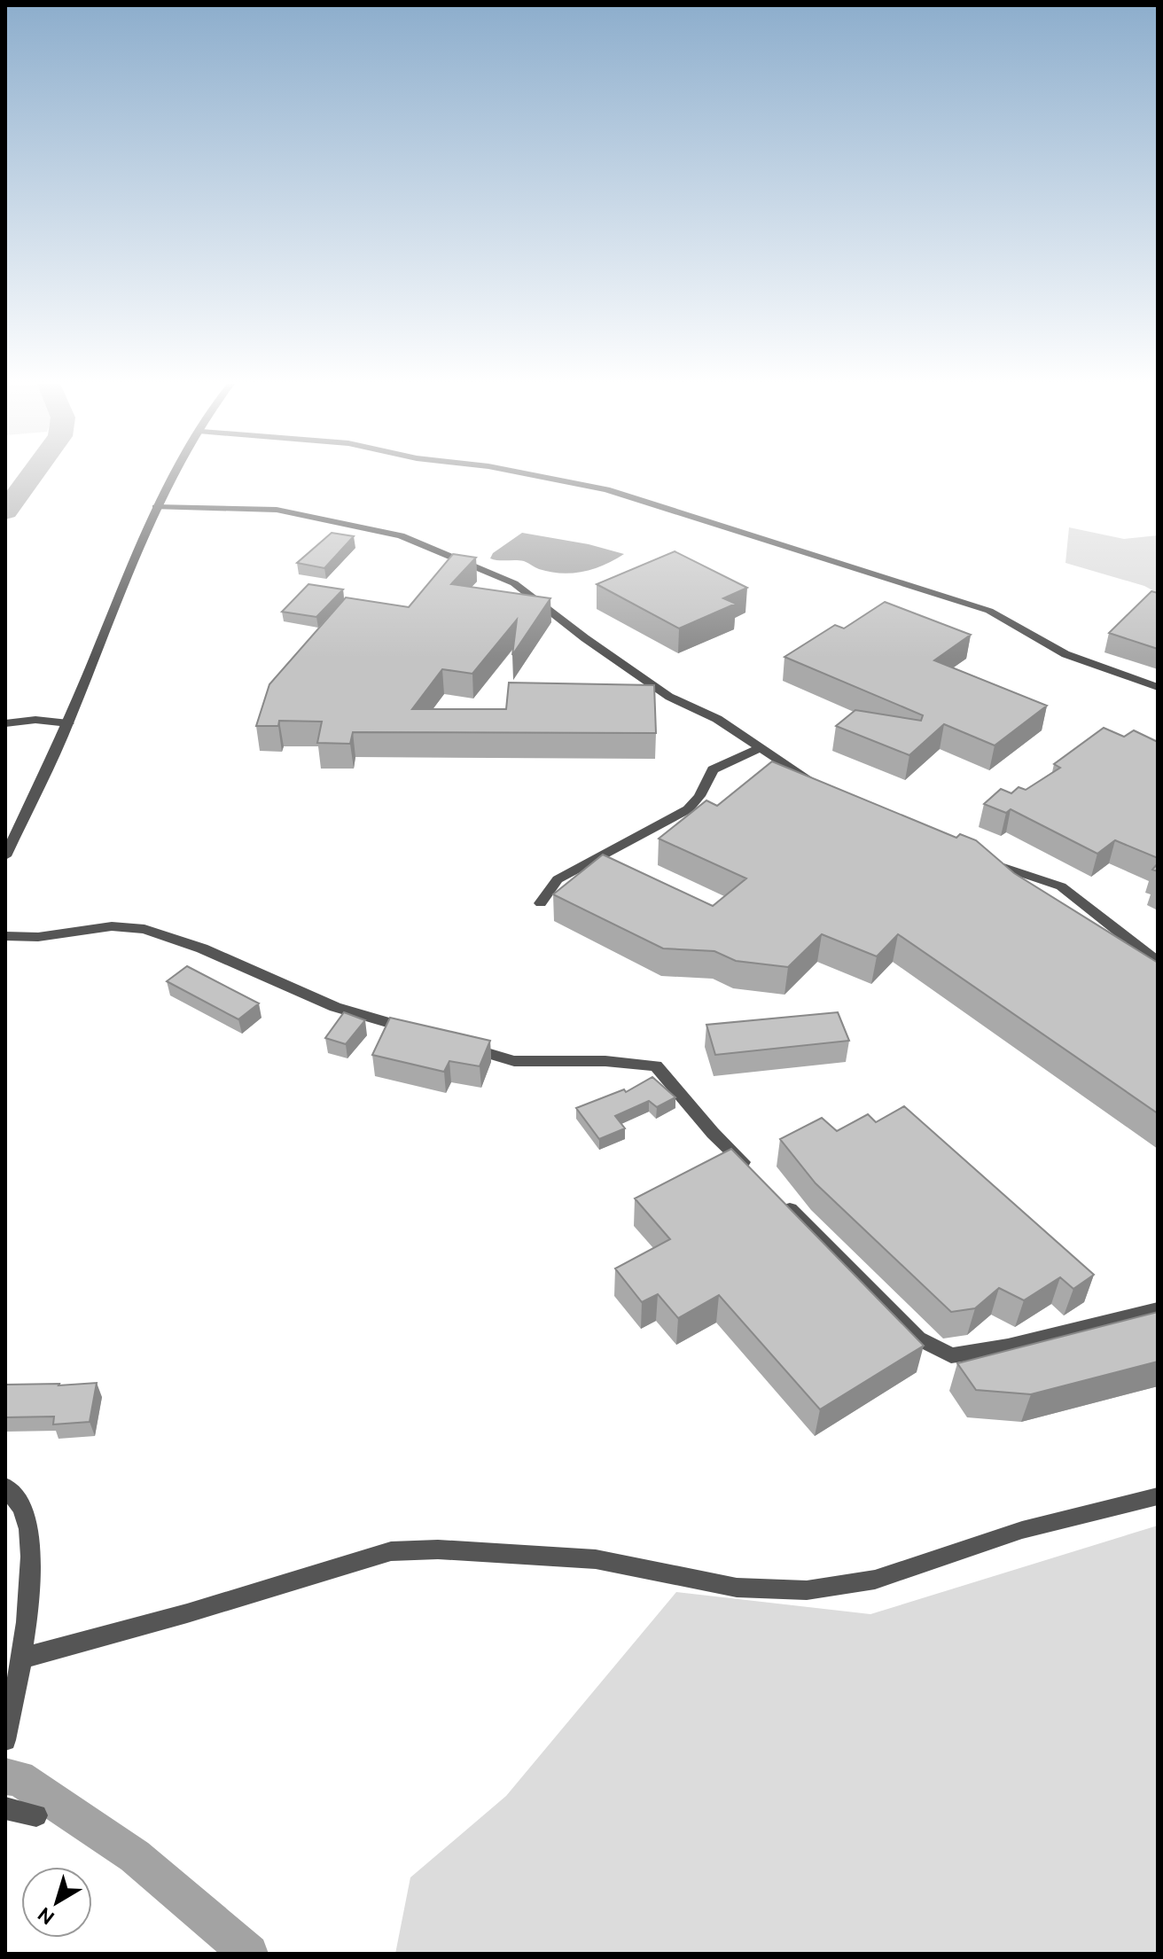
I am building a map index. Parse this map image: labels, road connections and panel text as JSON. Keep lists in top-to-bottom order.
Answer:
{
  "north": "bottom left"
}
